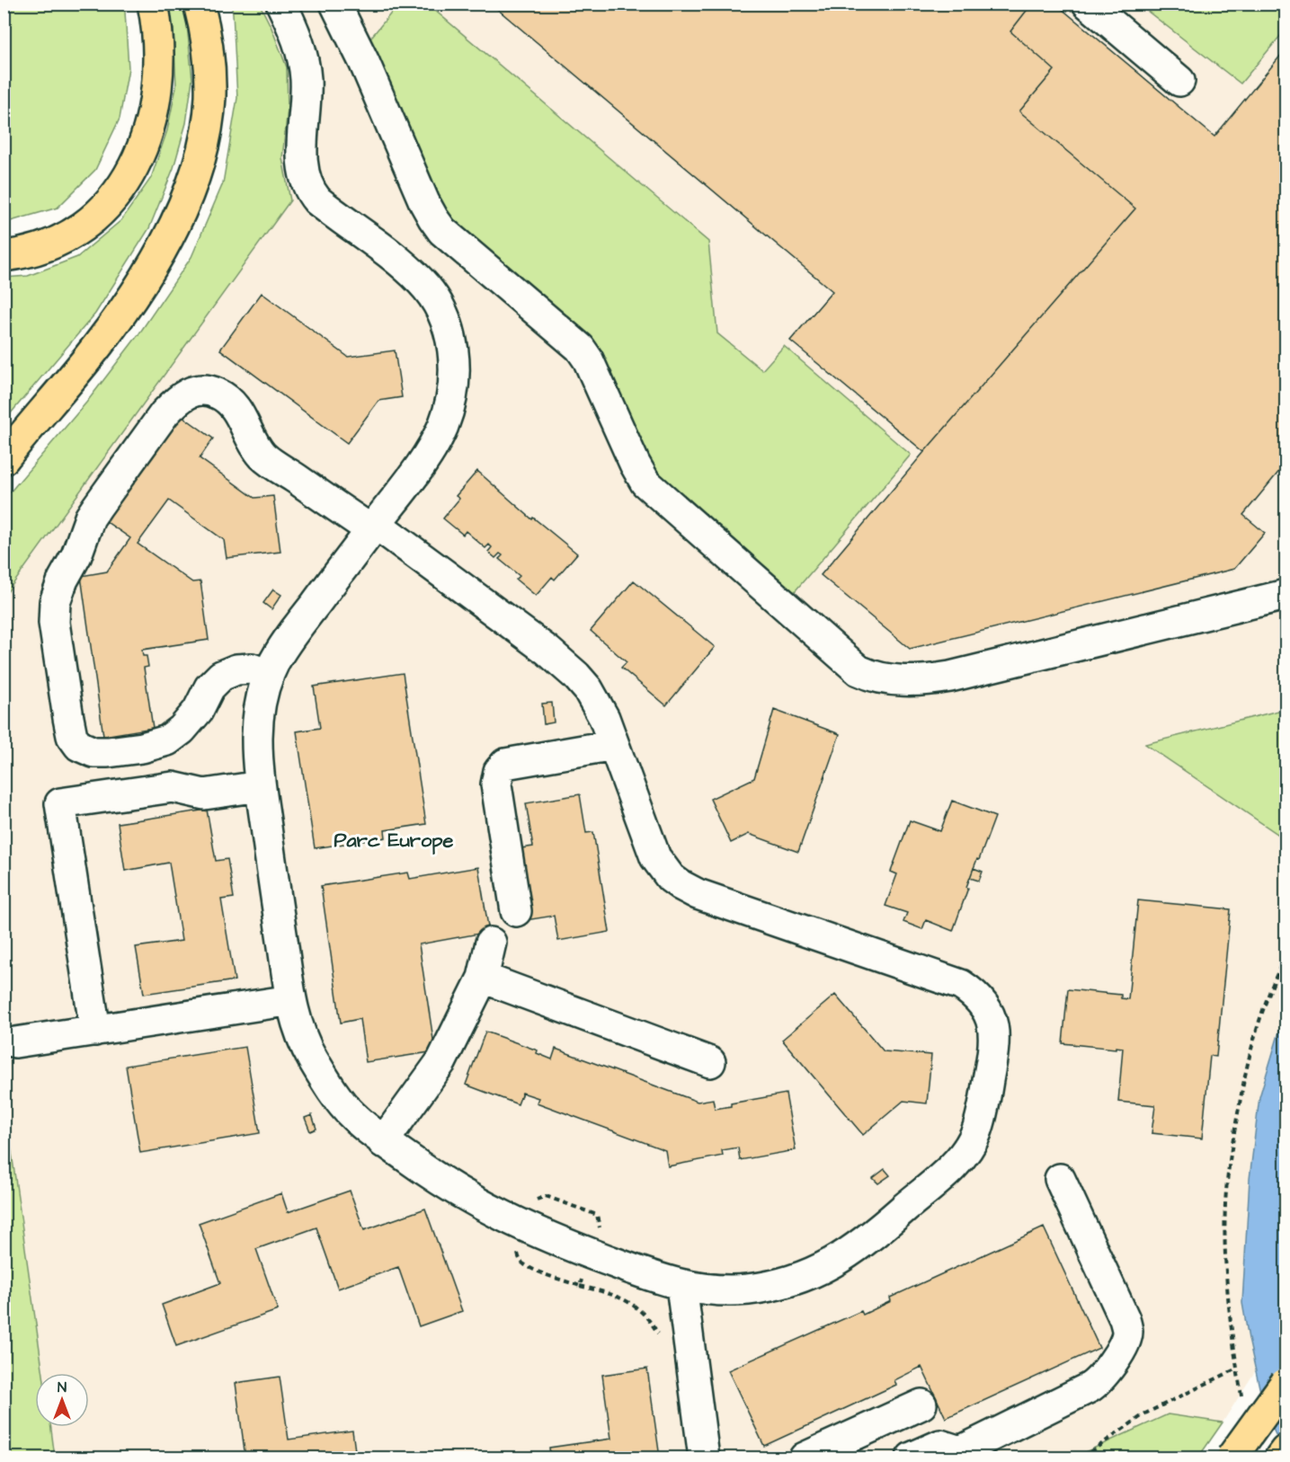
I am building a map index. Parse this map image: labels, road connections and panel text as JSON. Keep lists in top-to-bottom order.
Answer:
{
  "districts": ["Parc Europe"],
  "north": "top"
}
